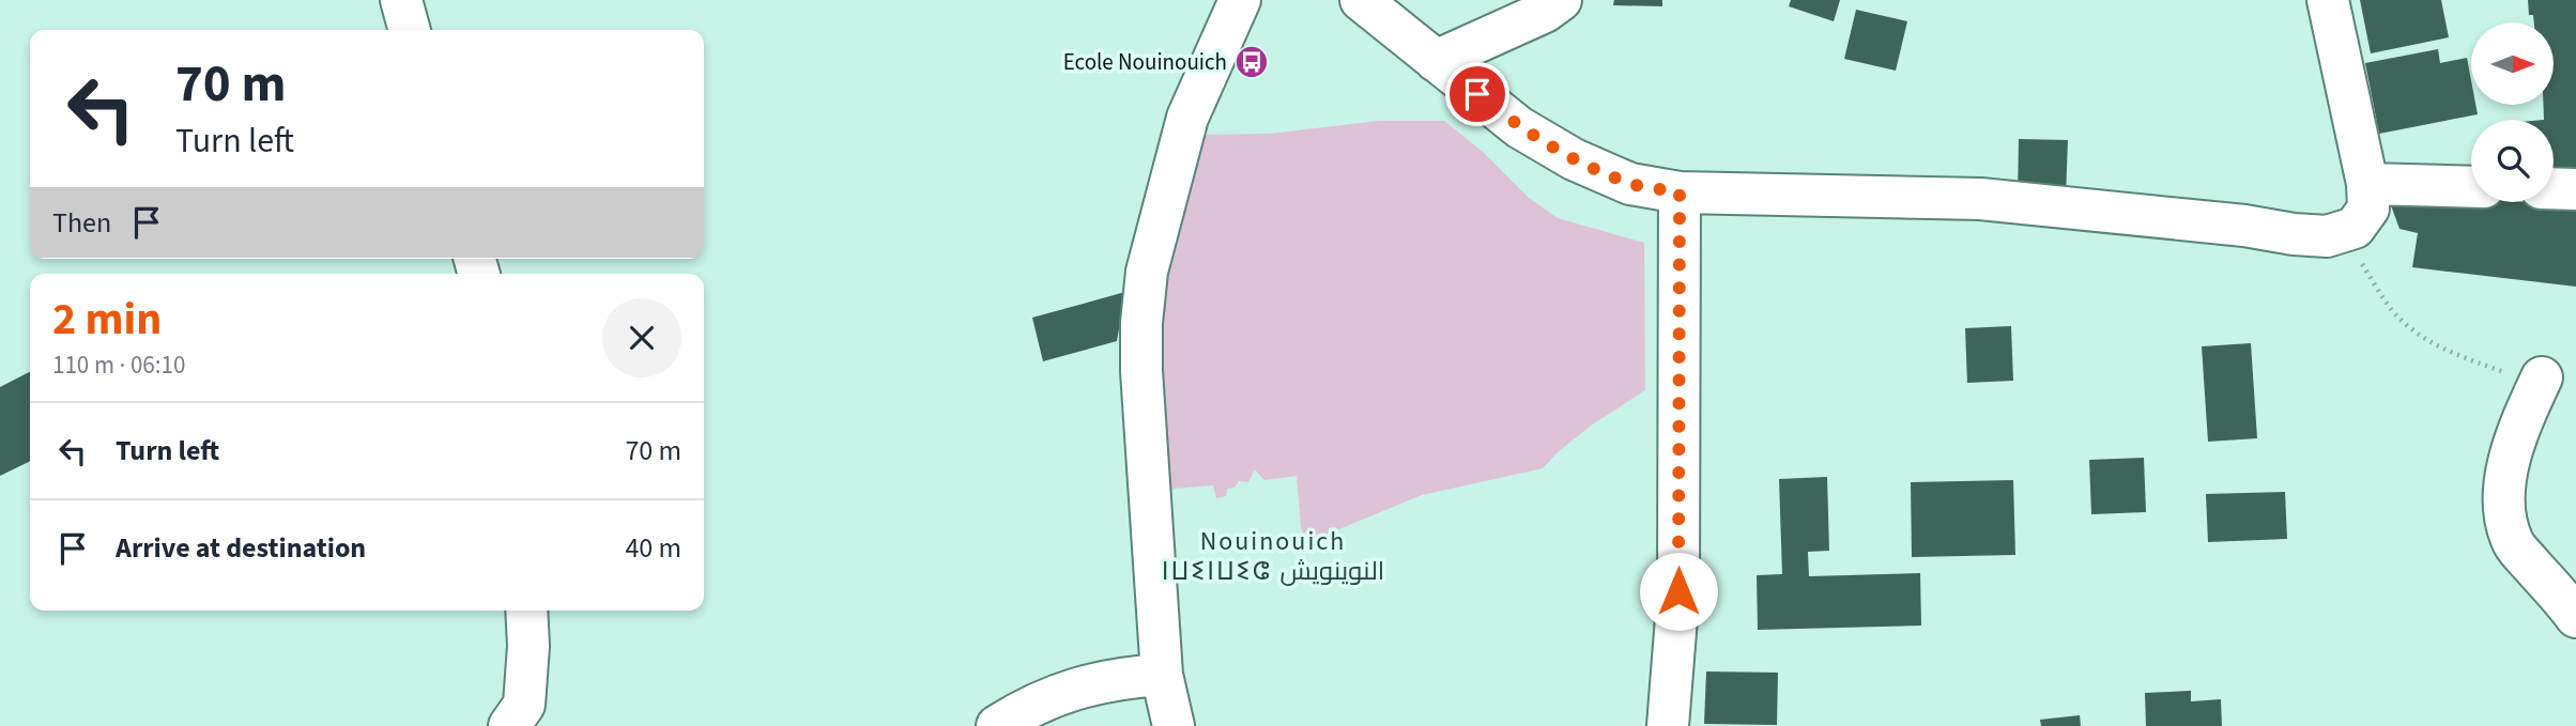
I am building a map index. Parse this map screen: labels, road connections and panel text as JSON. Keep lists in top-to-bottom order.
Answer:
{
  "districts": ["Nouinouich ⵏⵡⵉⵏⵡⵉⵛ النوينويش"],
  "places": {
    "bus stop": ["Ecole Nouinouich"]
  },
  "north": "right",
  "page": {
    "turn": ["70 m", "Turn left"],
    "then": "Then",
    "heading": ["2 min", "110 m · 06:10"],
    "list": [
      {
        "name": "Turn left",
        "value": "70 m"
      },
      {
        "name": "Arrive at destination",
        "value": "40 m"
      }
    ]
  }
}
